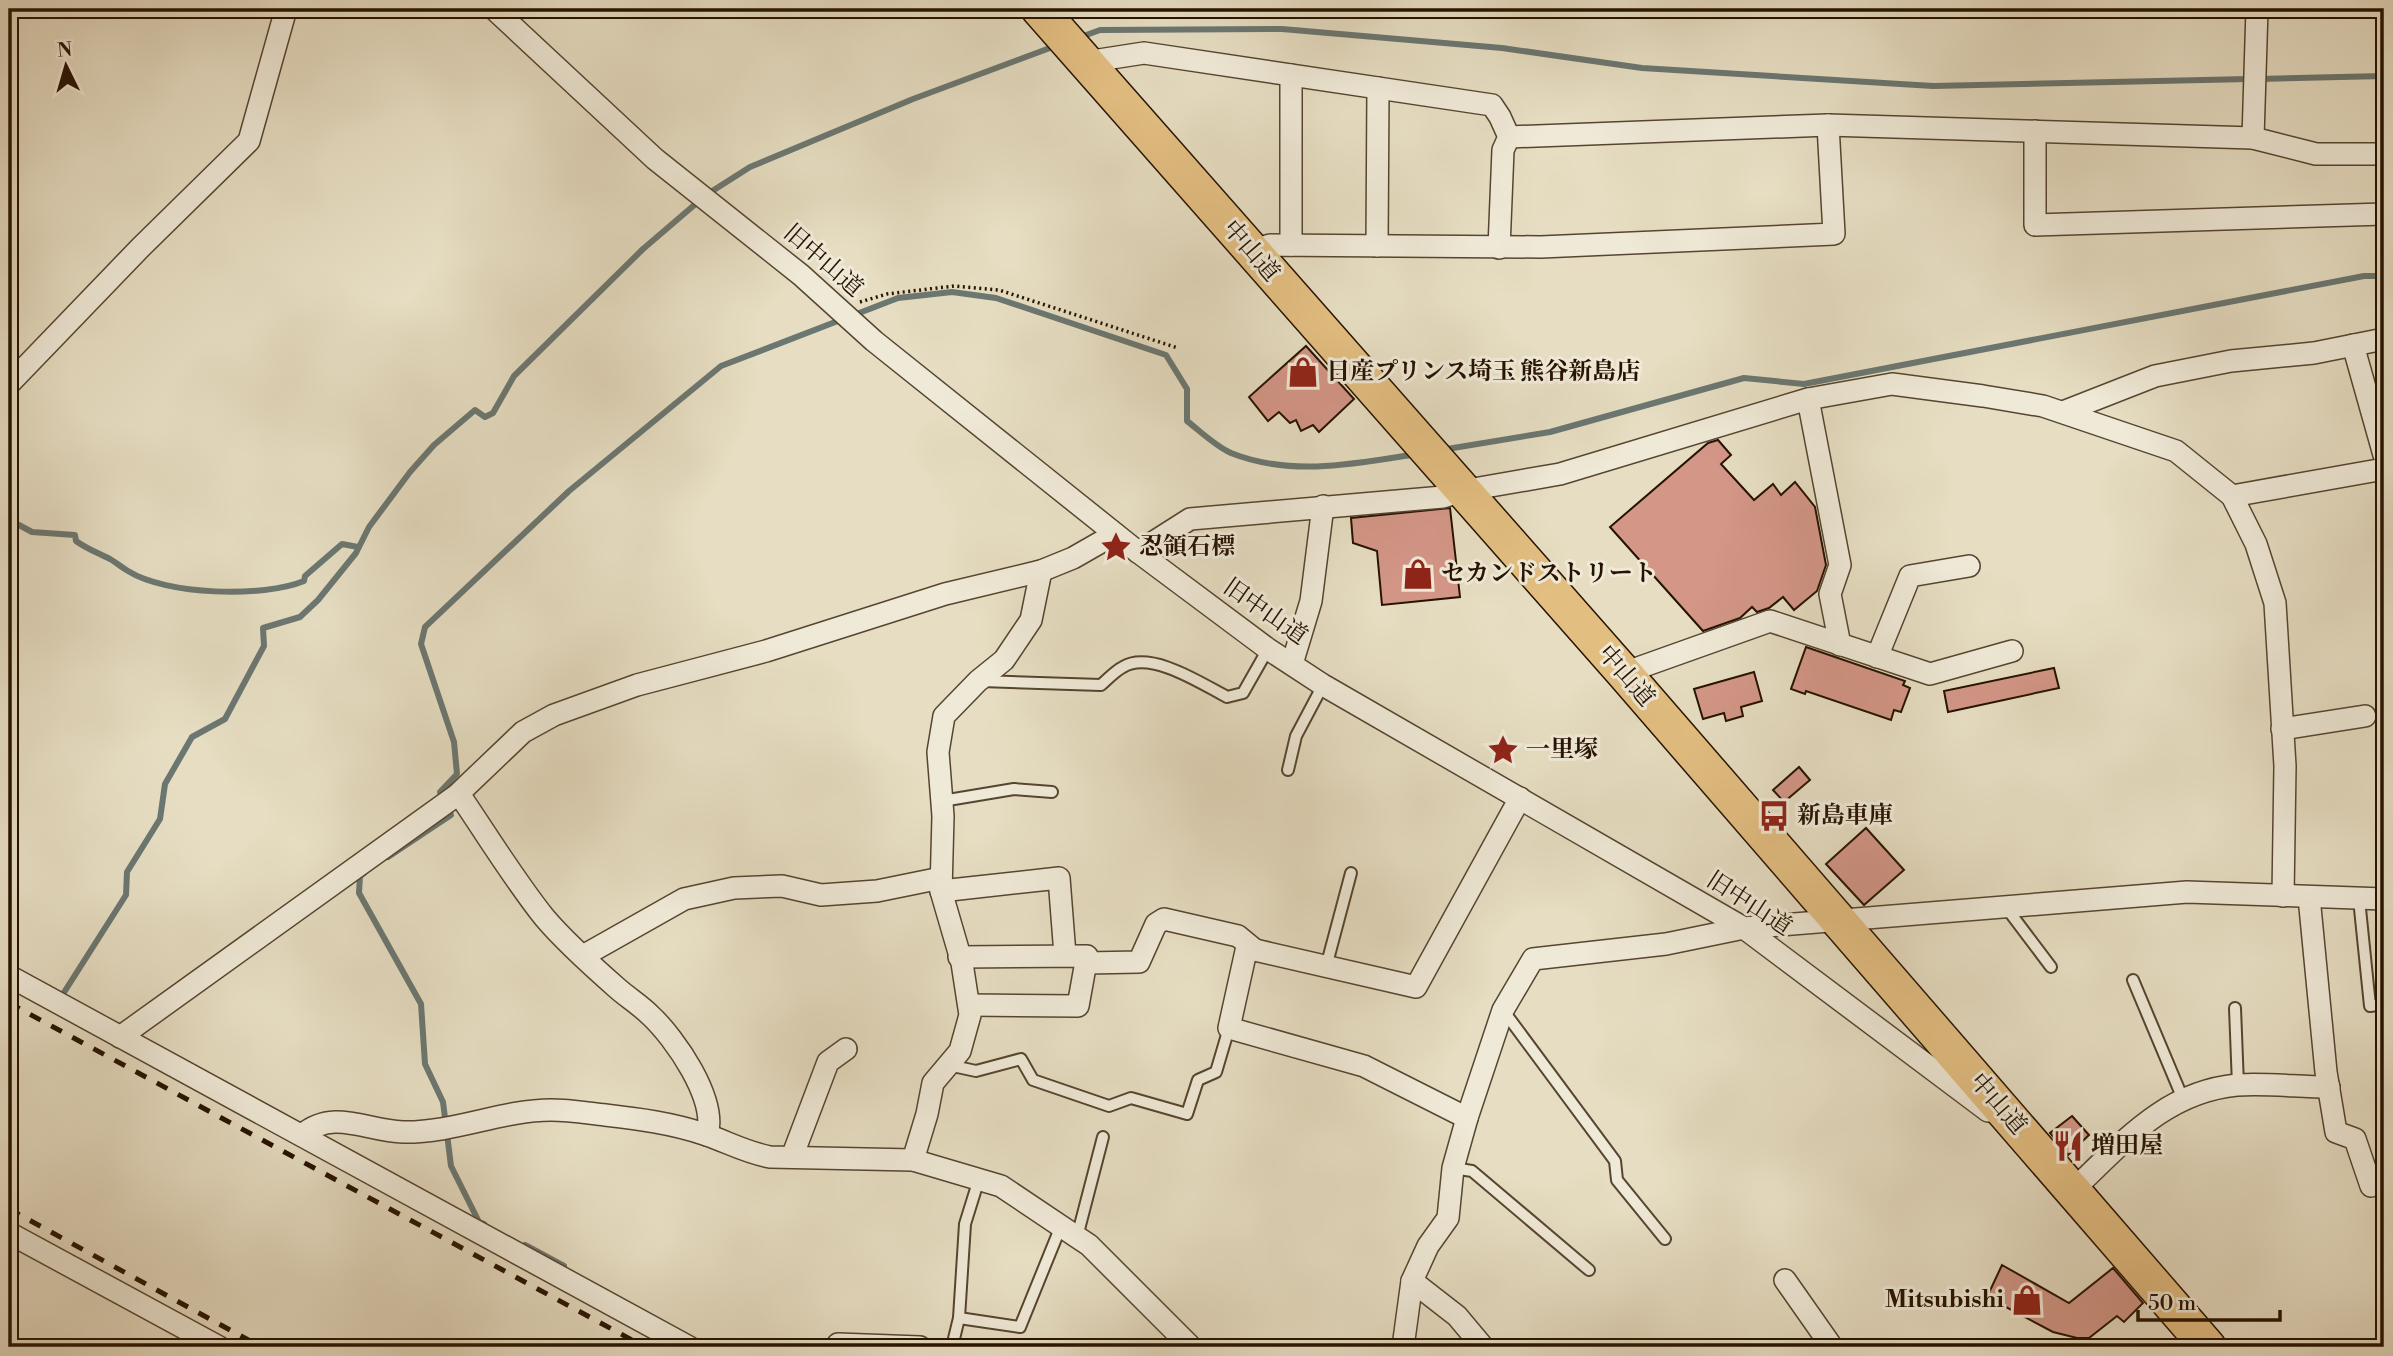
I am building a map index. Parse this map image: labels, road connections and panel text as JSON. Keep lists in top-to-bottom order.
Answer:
{
  "streets": {
    "highway": ["中山道"],
    "street": ["旧中山道"]
  },
  "crossings": [
    ["中山道", "旧中山道"]
  ],
  "places": {
    "shop": ["日産プリンス埼玉 熊谷新島店", "セカンドストリート", "Mitsubishi"],
    "place": ["忍領石標", "一里塚"],
    "bus stop": ["新島車庫"],
    "restaurant": ["増田屋"]
  },
  "scale_bar": "50 m",
  "north": "top"
}
